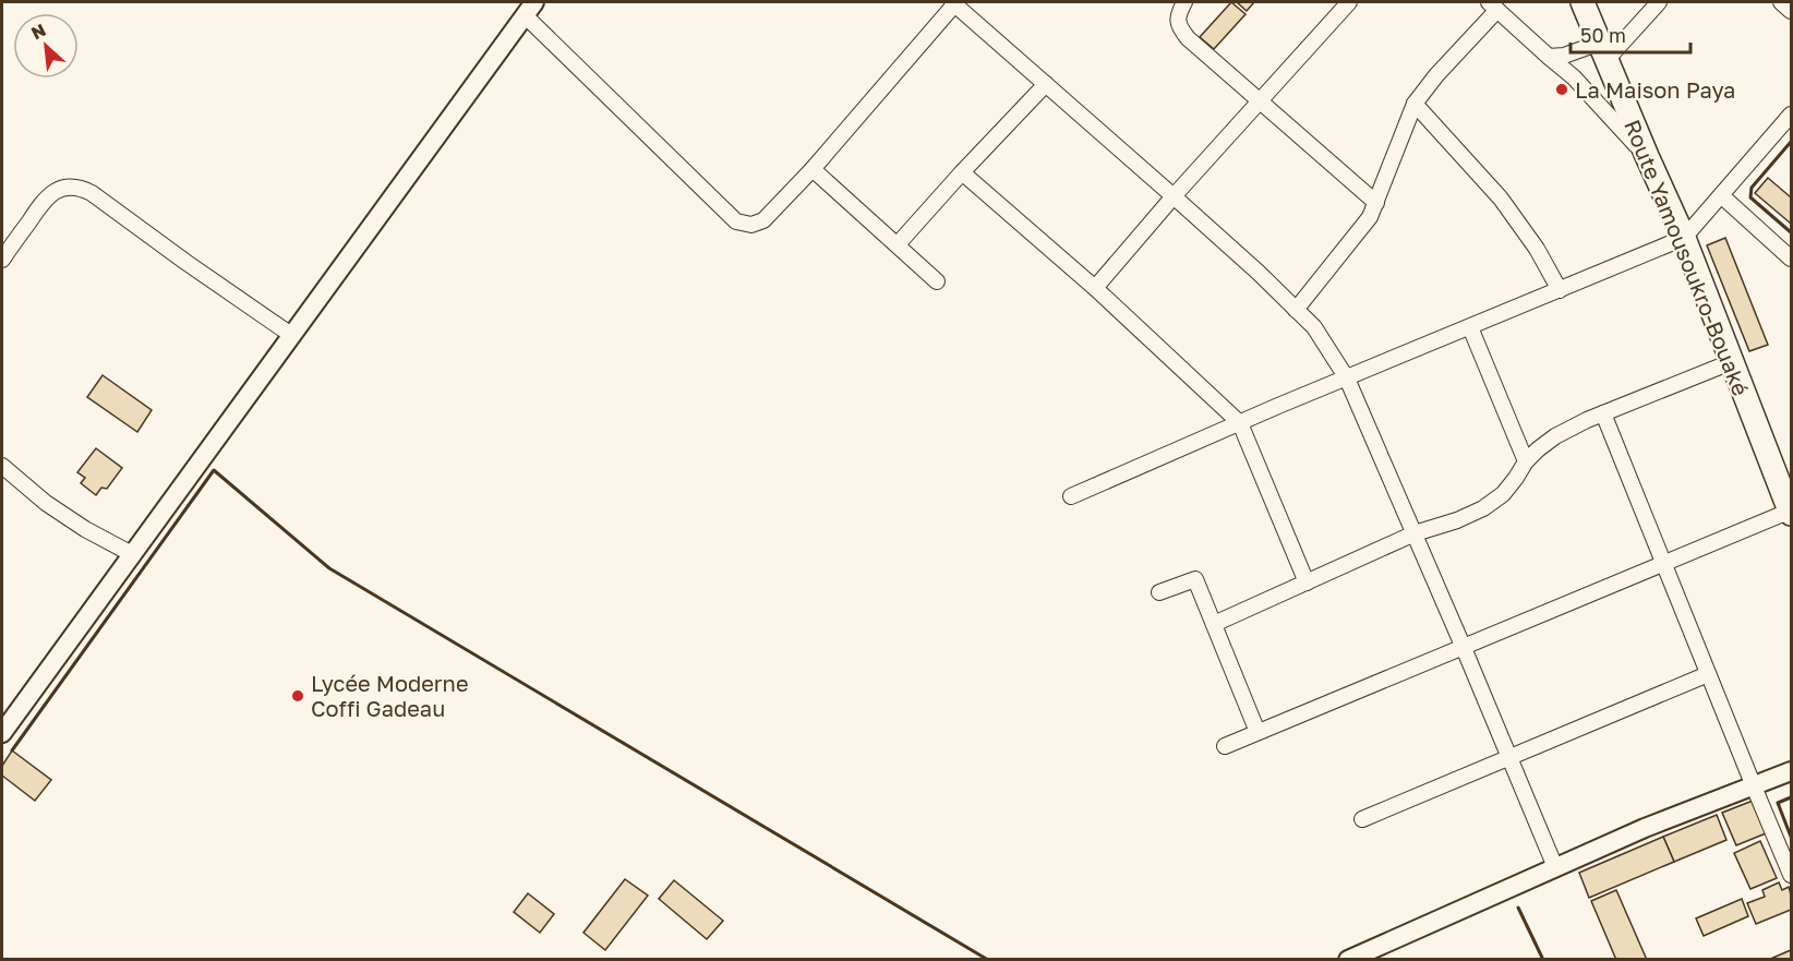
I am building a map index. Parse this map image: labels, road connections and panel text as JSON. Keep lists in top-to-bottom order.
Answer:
{
  "streets": {
    "main road": ["Route Yamousoukro-Bouaké"]
  },
  "places": ["La Maison Paya", "Lycée Moderne Coffi Gadeau"],
  "scale_bar": "50 m",
  "north": "top left"
}
